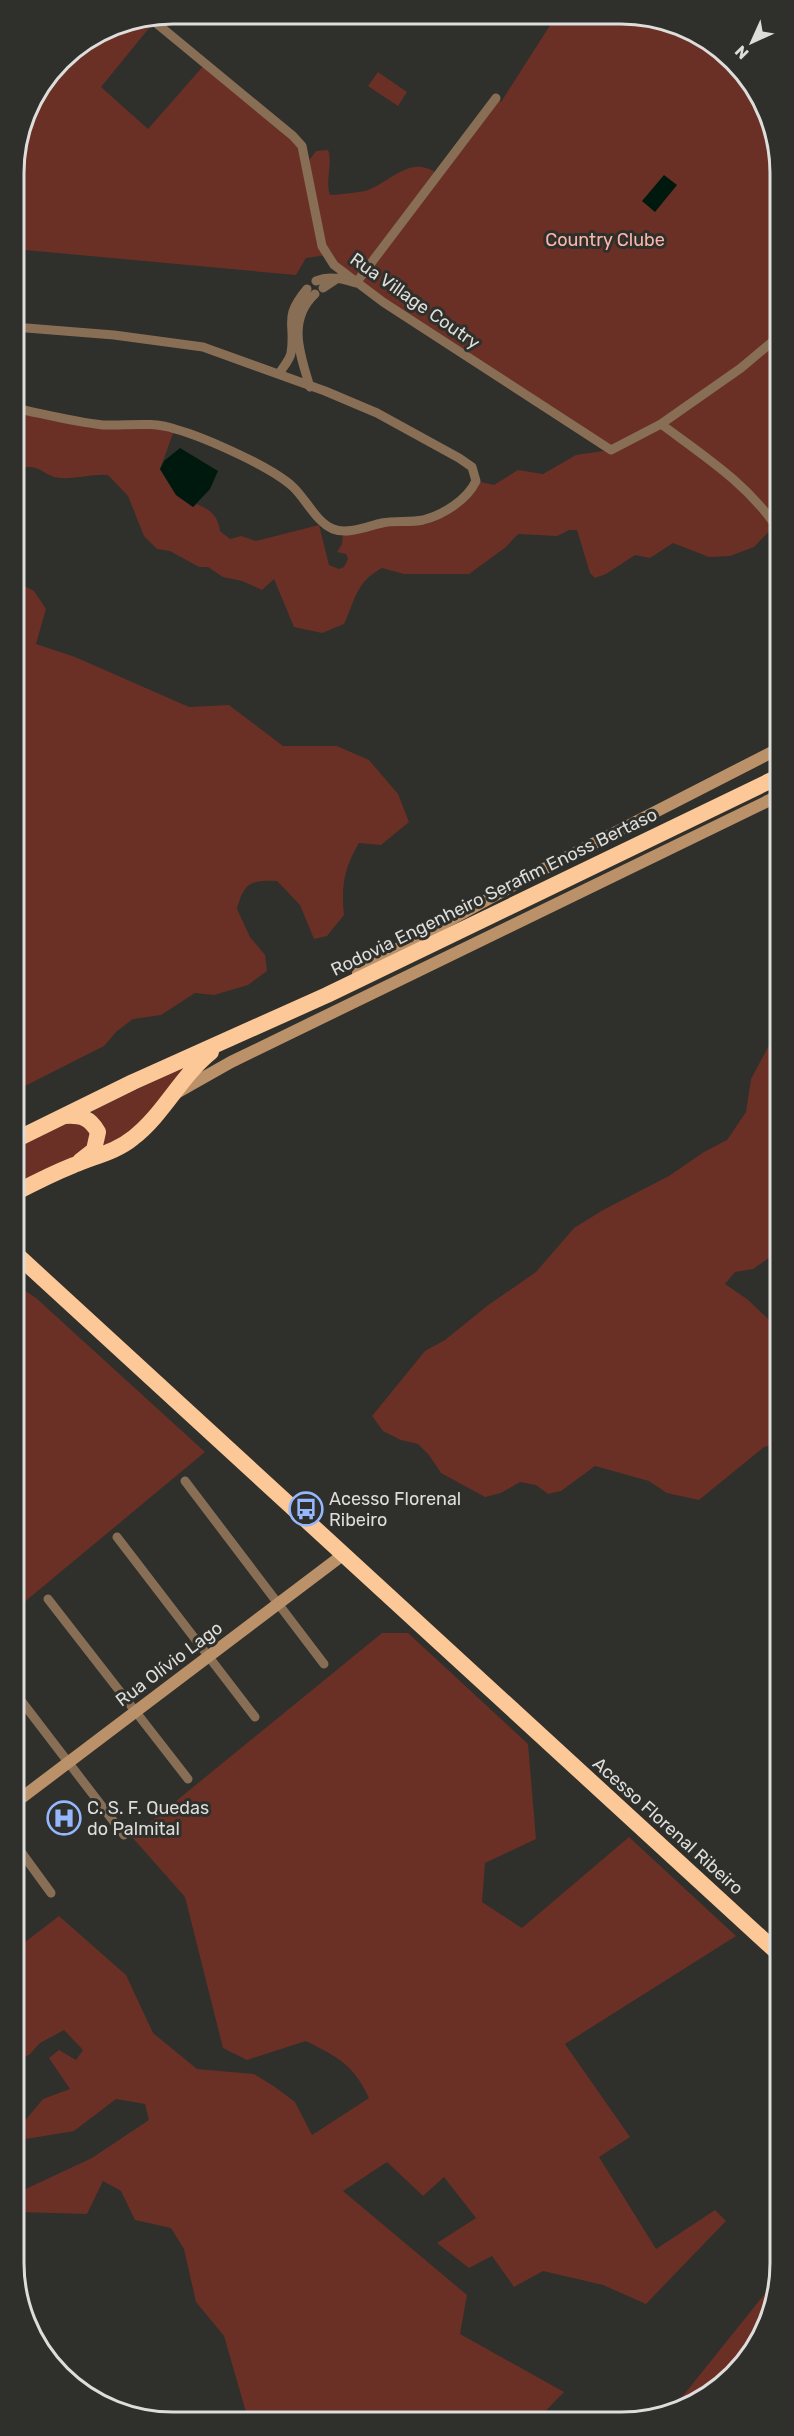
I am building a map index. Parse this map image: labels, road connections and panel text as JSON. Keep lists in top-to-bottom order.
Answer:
{
  "streets": {
    "highway": ["Rodovia Engenheiro Serafim Enoss Bertaso", "Acesso Florenal Ribeiro"],
    "main road": ["Rua Olívio Lago"],
    "street": ["Rua Village Coutry"]
  },
  "crossings": [
    ["Rua Olívio Lago", "Acesso Florenal Ribeiro"]
  ],
  "parks": ["Country Clube"],
  "places": {
    "bus stop": ["Acesso Florenal Ribeiro"],
    "hospital": ["C. S. F. Quedas do Palmital"]
  },
  "north": "bottom left"
}
